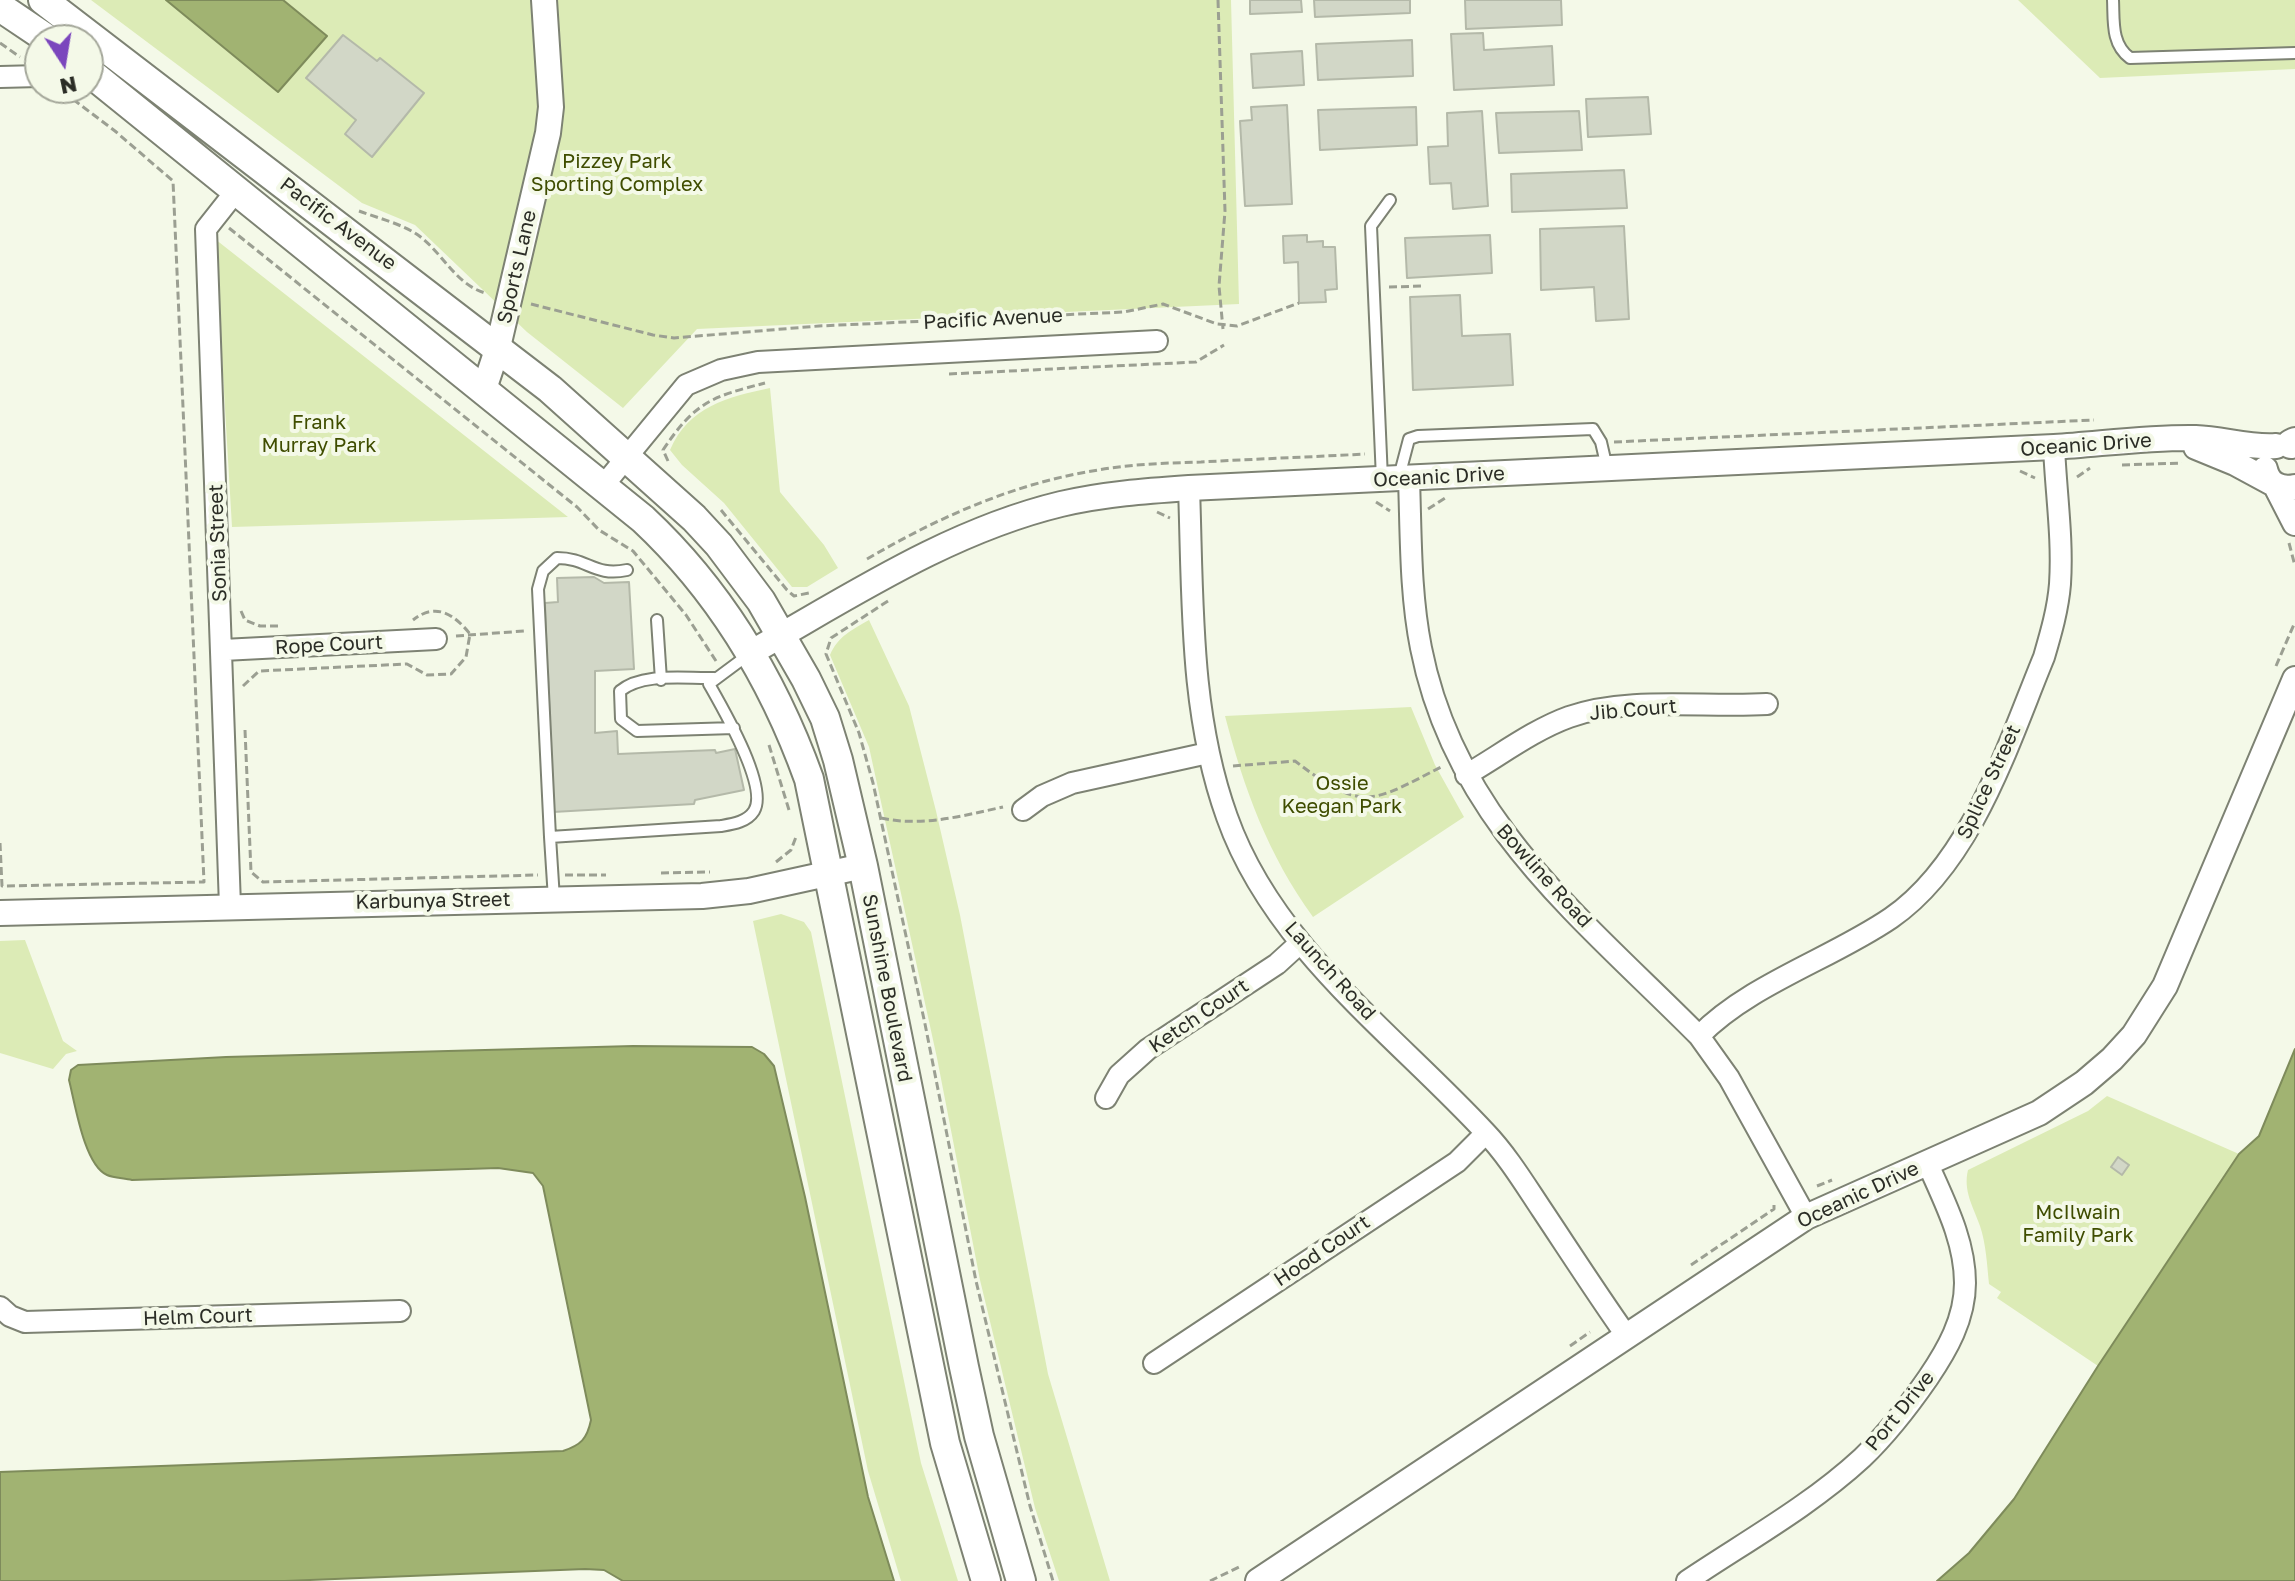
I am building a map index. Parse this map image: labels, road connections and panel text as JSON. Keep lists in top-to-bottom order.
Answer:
{
  "streets": {
    "main road": ["Pacific Avenue", "Sunshine Boulevard"],
    "street": [
      "Sports Lane",
      "Oceanic Drive",
      "Sonia Street",
      "Rope Court",
      "Jib Court",
      "Splice Street",
      "Bowline Road",
      "Karbunya Street",
      "Launch Road",
      "Ketch Court",
      "Hood Court",
      "Helm Court",
      "Port Drive"
    ]
  },
  "crossings": [
    ["Pacific Avenue", "Sports Lane"],
    ["Pacific Avenue", "Sonia Street"],
    ["Pacific Avenue", "Sunshine Boulevard"],
    ["Oceanic Drive", "Splice Street"],
    ["Oceanic Drive", "Bowline Road"],
    ["Oceanic Drive", "Launch Road"],
    ["Oceanic Drive", "Sunshine Boulevard"],
    ["Oceanic Drive", "Port Drive"],
    ["Sonia Street", "Rope Court"],
    ["Sonia Street", "Karbunya Street"],
    ["Jib Court", "Bowline Road"],
    ["Splice Street", "Bowline Road"],
    ["Karbunya Street", "Sunshine Boulevard"],
    ["Launch Road", "Ketch Court"],
    ["Launch Road", "Hood Court"]
  ],
  "parks": [
    "Pizzey Park Sporting Complex",
    "Frank Murray Park",
    "Ossie Keegan Park",
    "McIlwain Family Park"
  ],
  "north": "bottom"
}
